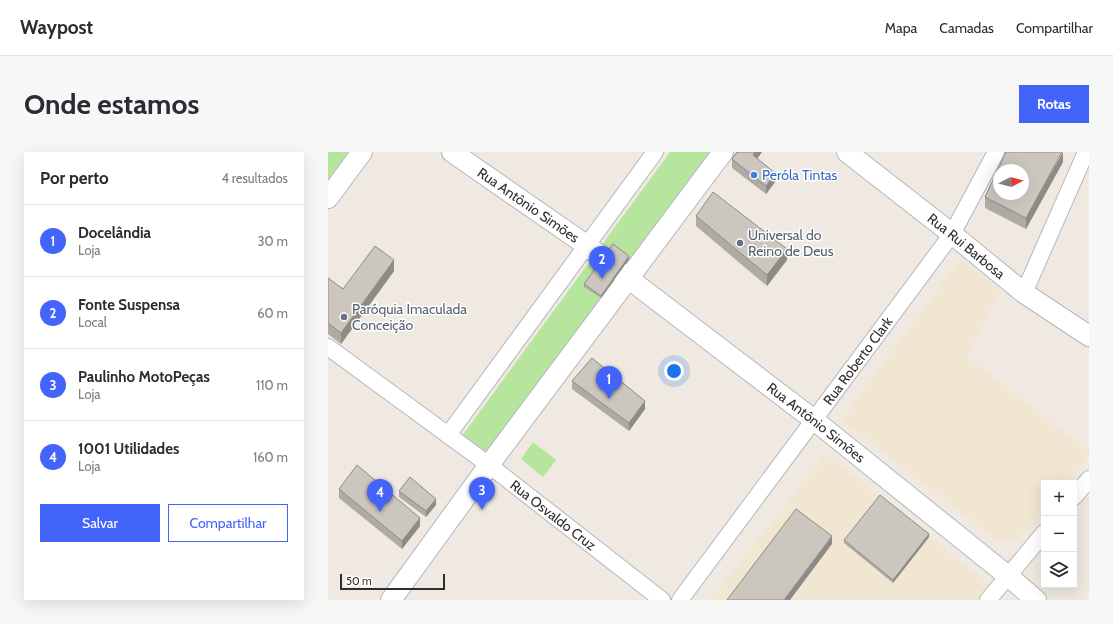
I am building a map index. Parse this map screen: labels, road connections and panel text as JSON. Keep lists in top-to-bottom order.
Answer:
{
  "streets": {
    "street": [
      "Rua Antônio Simões",
      "Rua Rui Barbosa",
      "Rua Roberto Clark",
      "Rua Osvaldo Cruz"
    ]
  },
  "crossings": [
    ["Rua Antônio Simões", "Rua Roberto Clark"],
    ["Rua Rui Barbosa", "Rua Roberto Clark"]
  ],
  "places": ["Peróla Tintas", "Universal do Reino de Deus", "Paróquia Imaculada Conceição"],
  "scale_bar": "50 m",
  "north": "right",
  "page": {
    "header": "Waypost",
    "nav": ["Mapa", "Camadas", "Compartilhar"],
    "buttons": [
      "Rotas",
      ["Salvar", "Compartilhar"]
    ],
    "title": "Onde estamos",
    "heading": ["Por perto", "4 resultados"],
    "list": [
      {
        "mark": "1",
        "name": "Docelândia",
        "note": "Loja",
        "value": "30 m"
      },
      {
        "mark": "2",
        "name": "Fonte Suspensa",
        "note": "Local",
        "value": "60 m"
      },
      {
        "mark": "3",
        "name": "Paulinho MotoPeças",
        "note": "Loja",
        "value": "110 m"
      },
      {
        "mark": "4",
        "name": "1001 Utilidades",
        "note": "Loja",
        "value": "160 m"
      }
    ],
    "pins": [
      "2",
      "1",
      "3",
      "4"
    ],
    "map_buttons": ["+", "−"],
    "scale": "50 m"
  }
}
